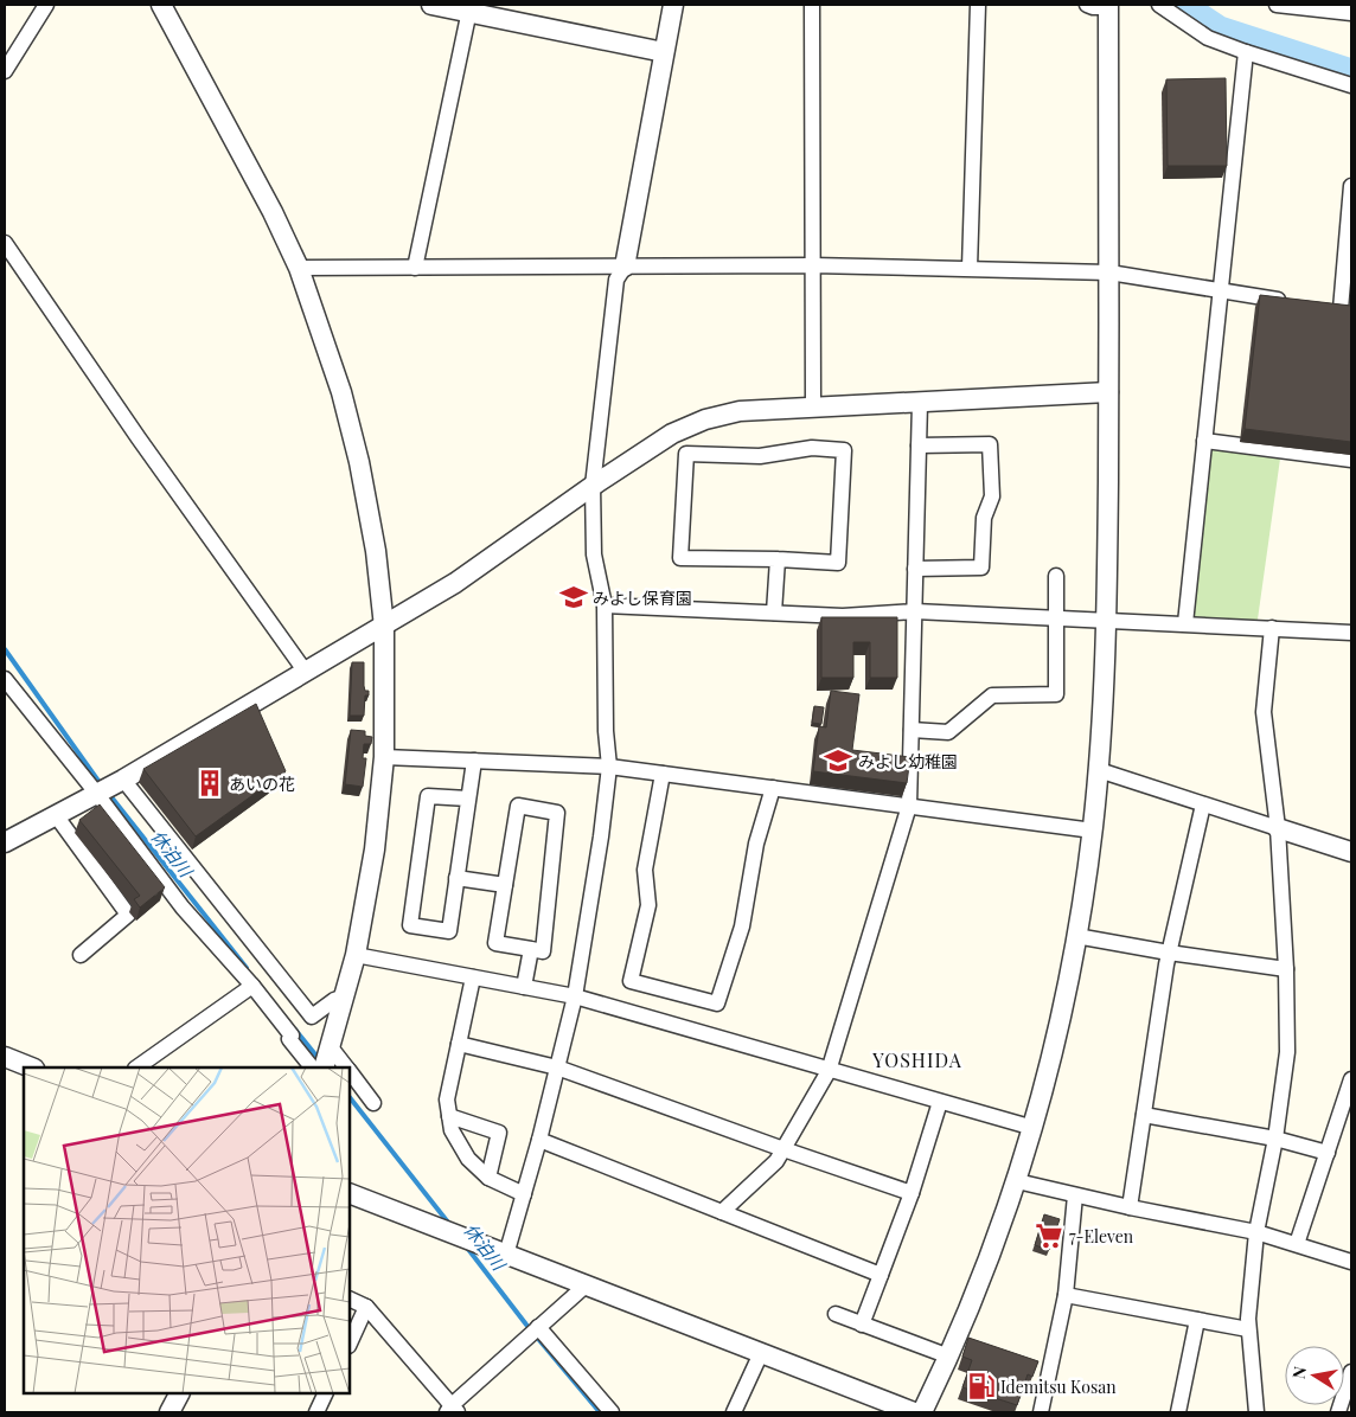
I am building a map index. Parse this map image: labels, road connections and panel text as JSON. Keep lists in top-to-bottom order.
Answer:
{
  "districts": ["YOSHIDA"],
  "water": ["休泊川"],
  "places": {
    "school or university": ["みよし保育園", "みよし幼稚園"],
    "building": ["あいの花"],
    "supermarket": ["7-Eleven"],
    "fuel station": ["Idemitsu Kosan"]
  },
  "north": "left"
}
